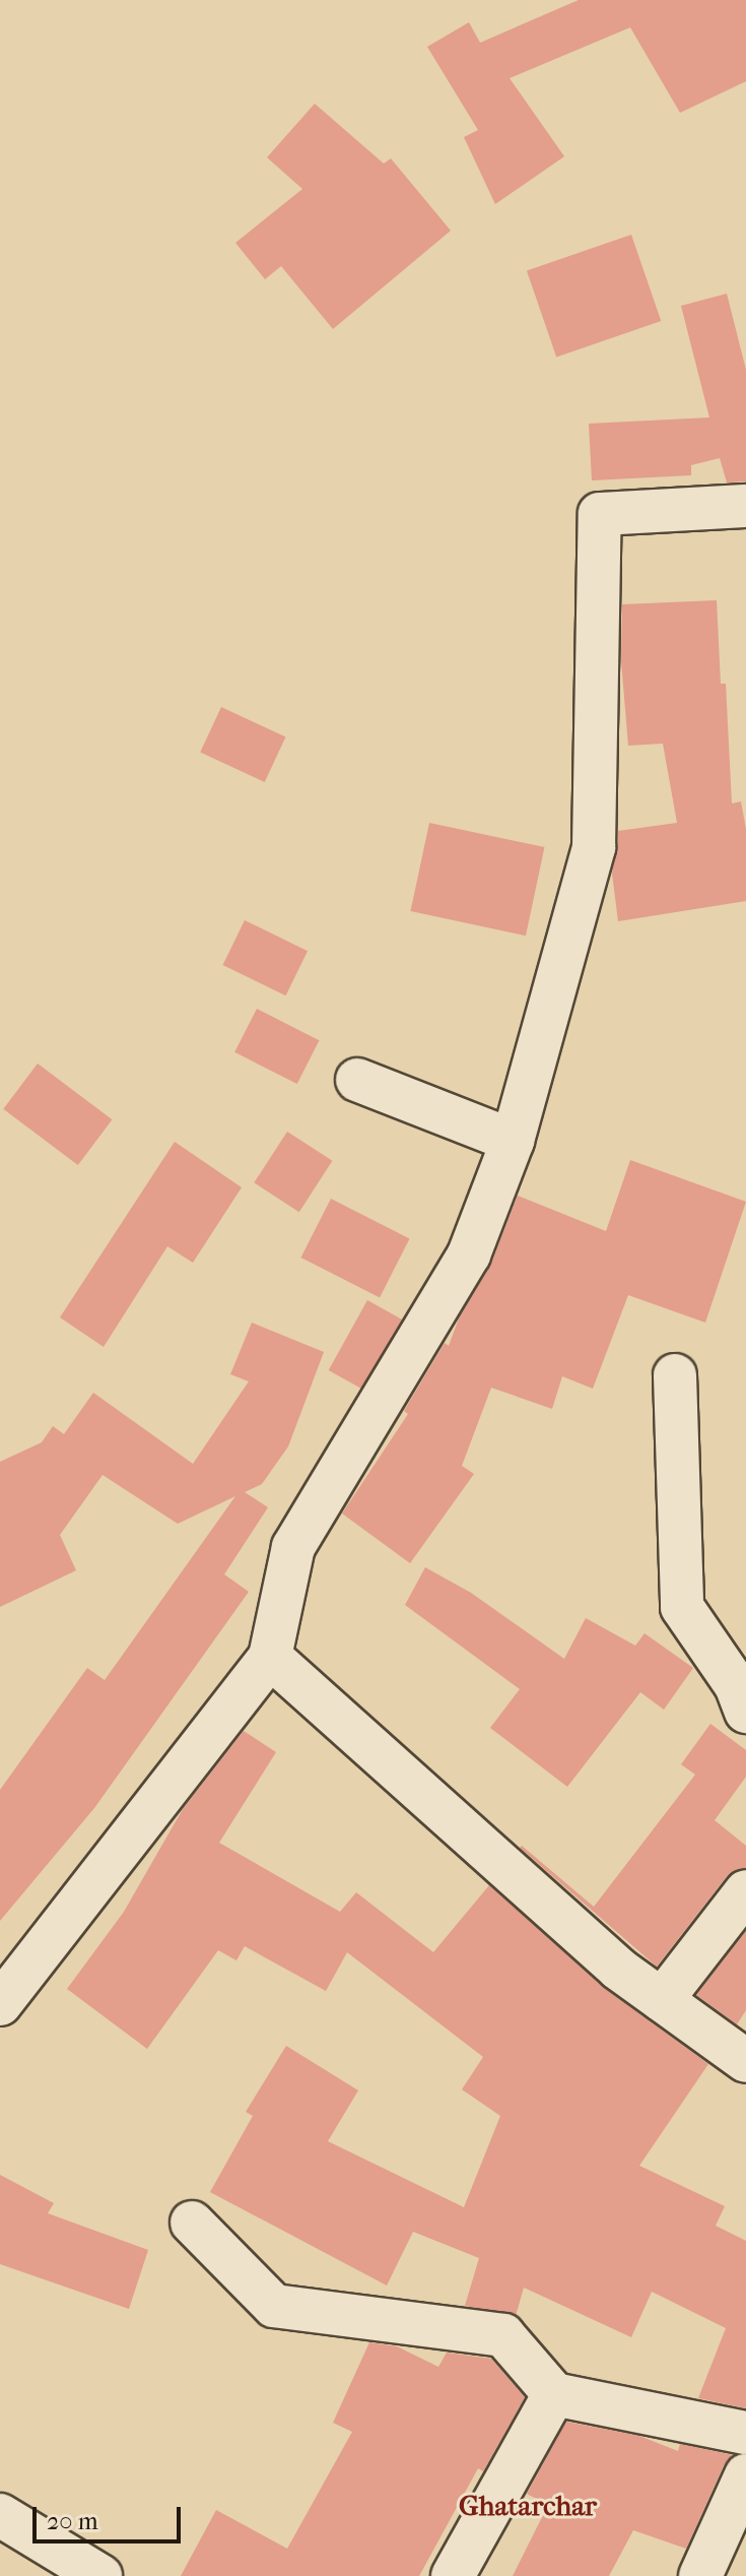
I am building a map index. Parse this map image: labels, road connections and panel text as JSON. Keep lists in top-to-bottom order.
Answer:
{
  "districts": ["Ghatarchar"],
  "scale_bar": "20 m"
}
